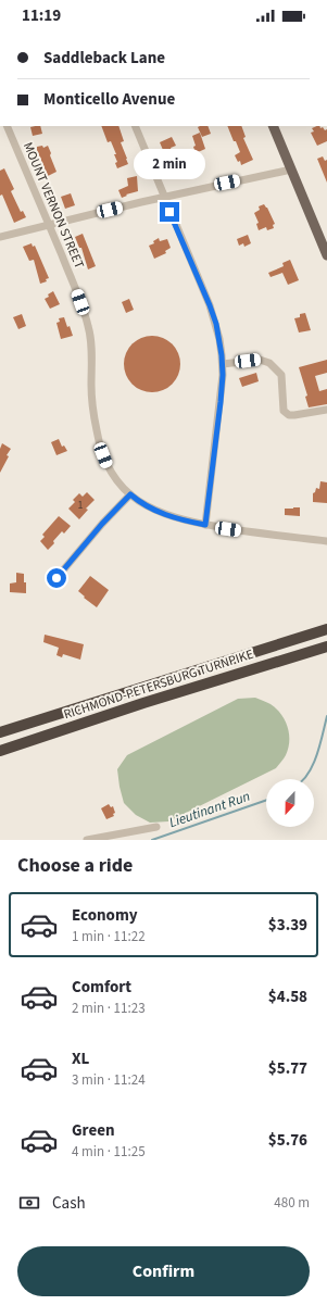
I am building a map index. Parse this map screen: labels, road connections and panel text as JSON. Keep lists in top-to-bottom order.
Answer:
{
  "streets": {
    "highway": ["RICHMOND-PETERSBURG TURNPIKE"],
    "street": ["MOUNT VERNON STREET"]
  },
  "water": ["Lieutinant Run"],
  "house_numbers": ["1"],
  "north": "bottom",
  "page": {
    "status": "11:19",
    "banner": ["Saddleback Lane", "Monticello Avenue"],
    "bubble": "2 min",
    "heading": "Choose a ride",
    "list": [
      {
        "name": "Economy",
        "note": "1 min · 11:22",
        "value": "$3.39"
      },
      {
        "name": "Comfort",
        "note": "2 min · 11:23",
        "value": "$4.58"
      },
      {
        "name": "XL",
        "note": "3 min · 11:24",
        "value": "$5.77"
      },
      {
        "name": "Green",
        "note": "4 min · 11:25",
        "value": "$5.76"
      }
    ],
    "pay": ["Cash", "480 m"],
    "buttons": "Confirm"
  }
}
